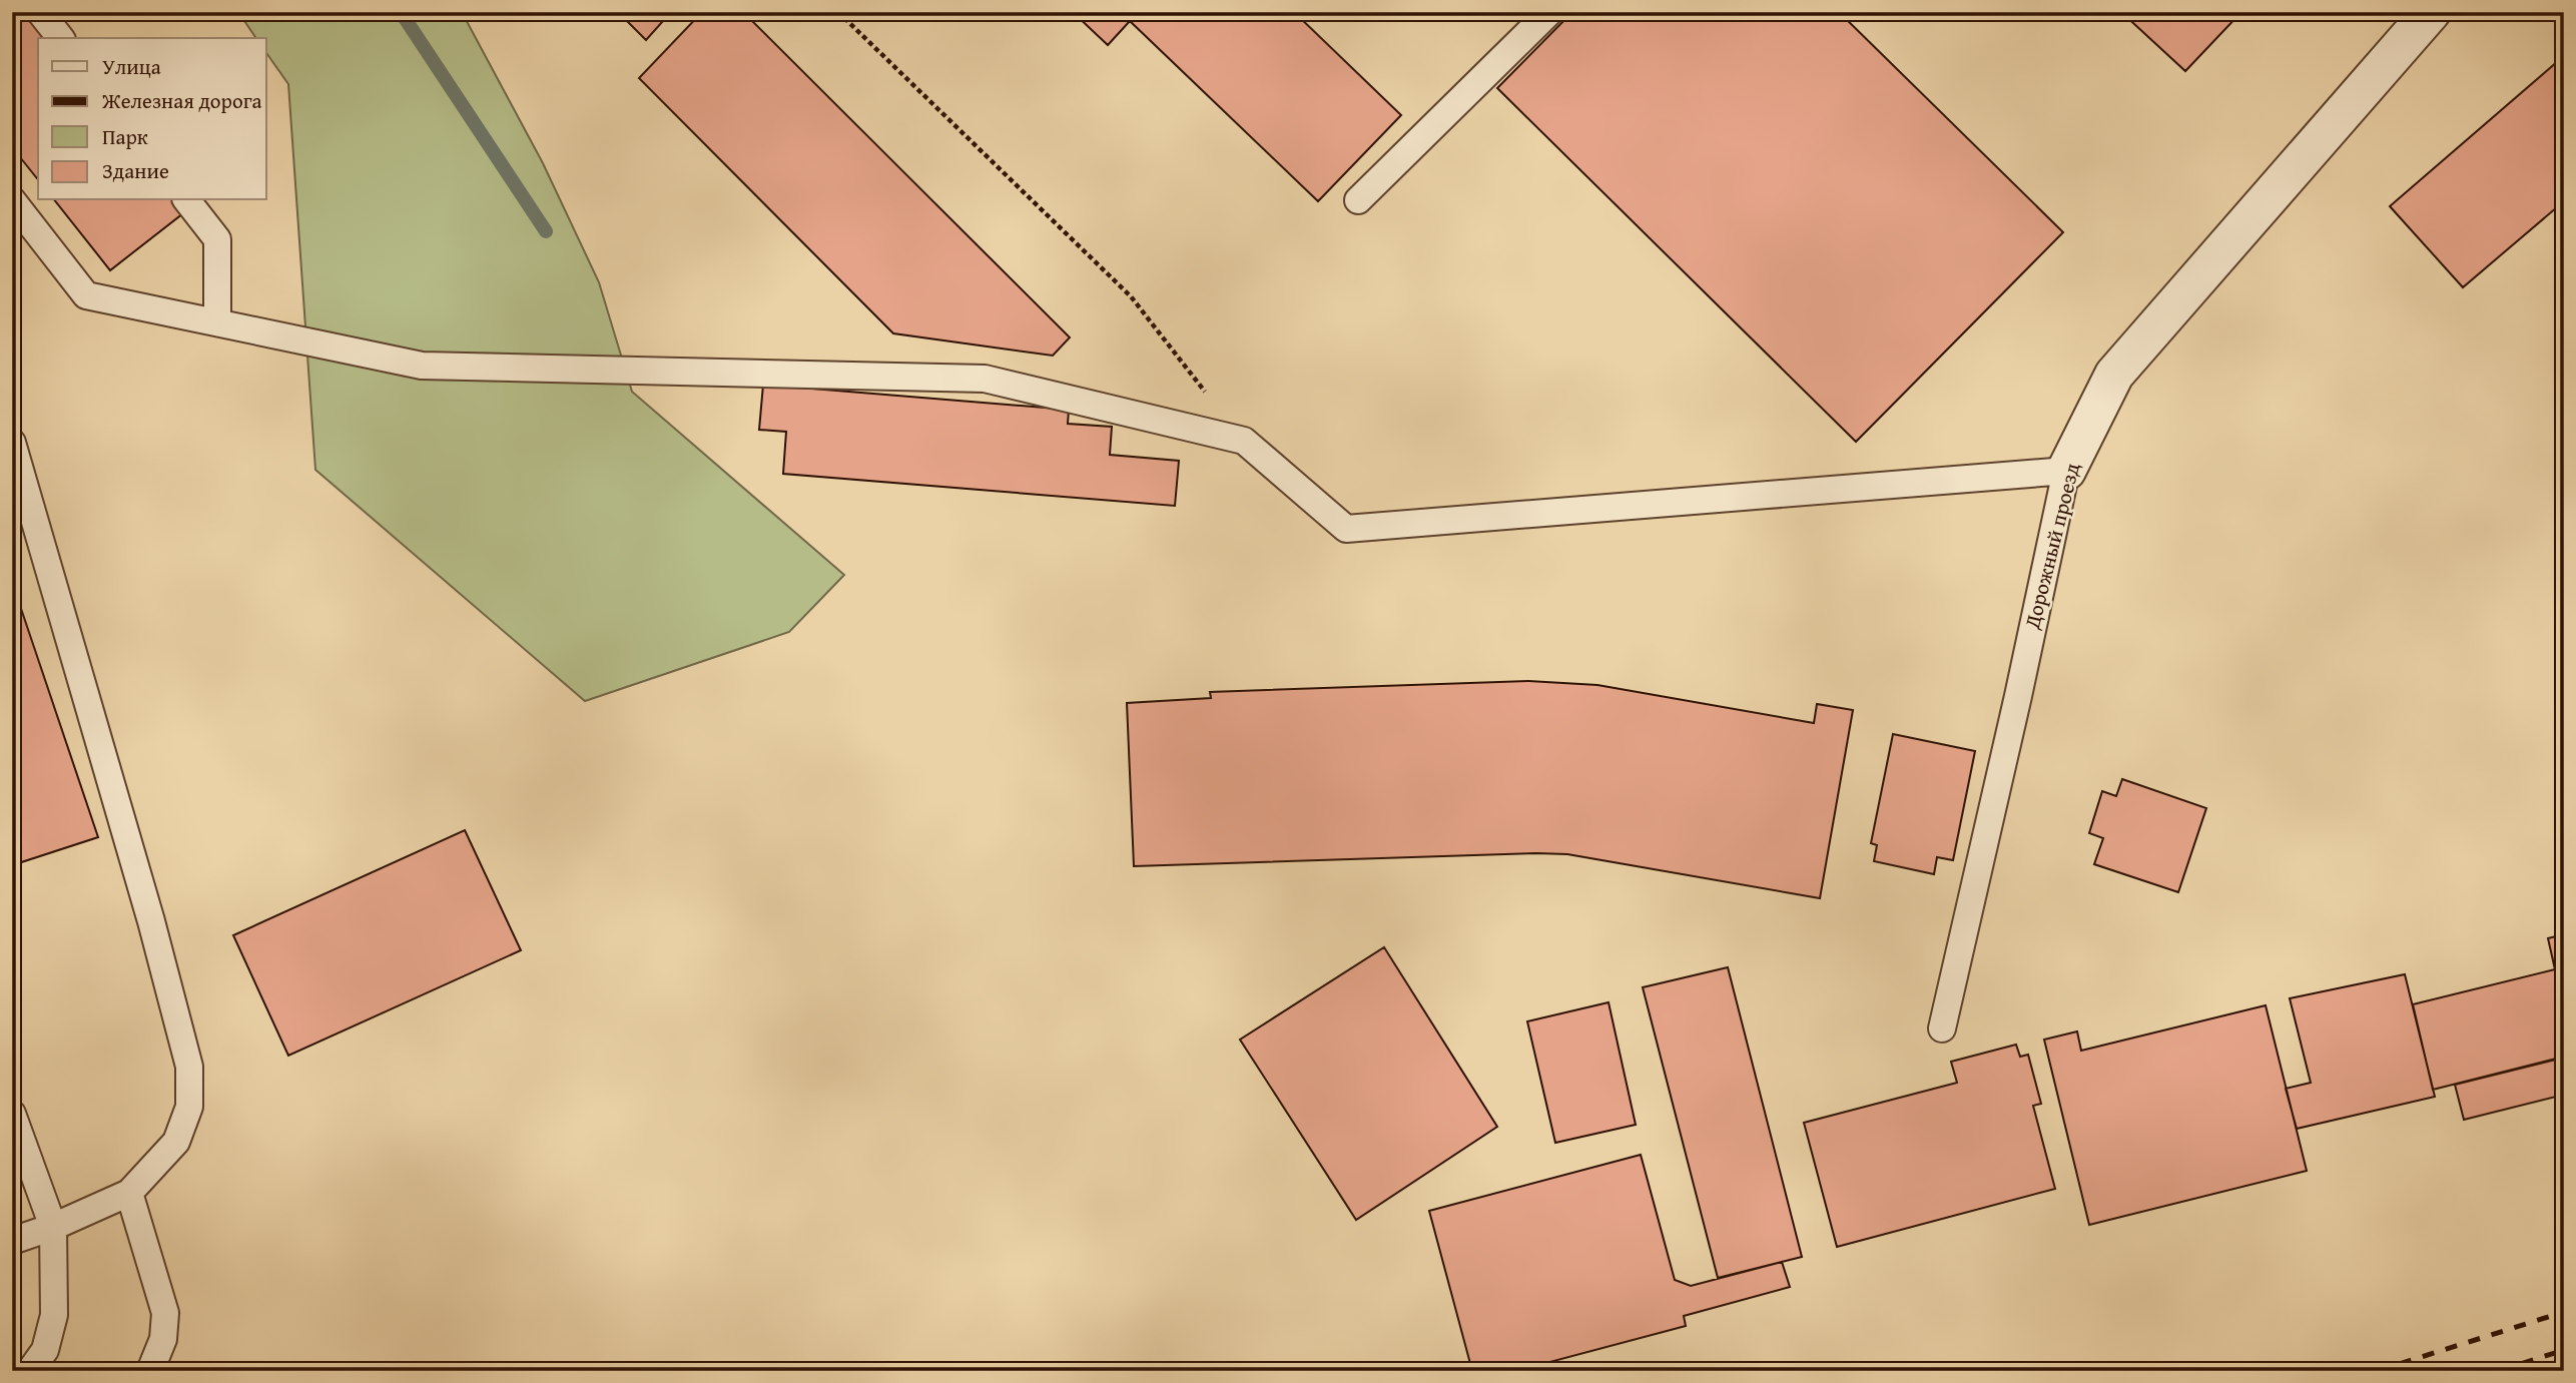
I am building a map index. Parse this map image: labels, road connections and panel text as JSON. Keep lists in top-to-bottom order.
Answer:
{
  "streets": {
    "street": ["Дорожный проезд"]
  },
  "legend": [
    "Улица",
    "Железная дорога",
    "Парк",
    "Здание"
  ]
}
